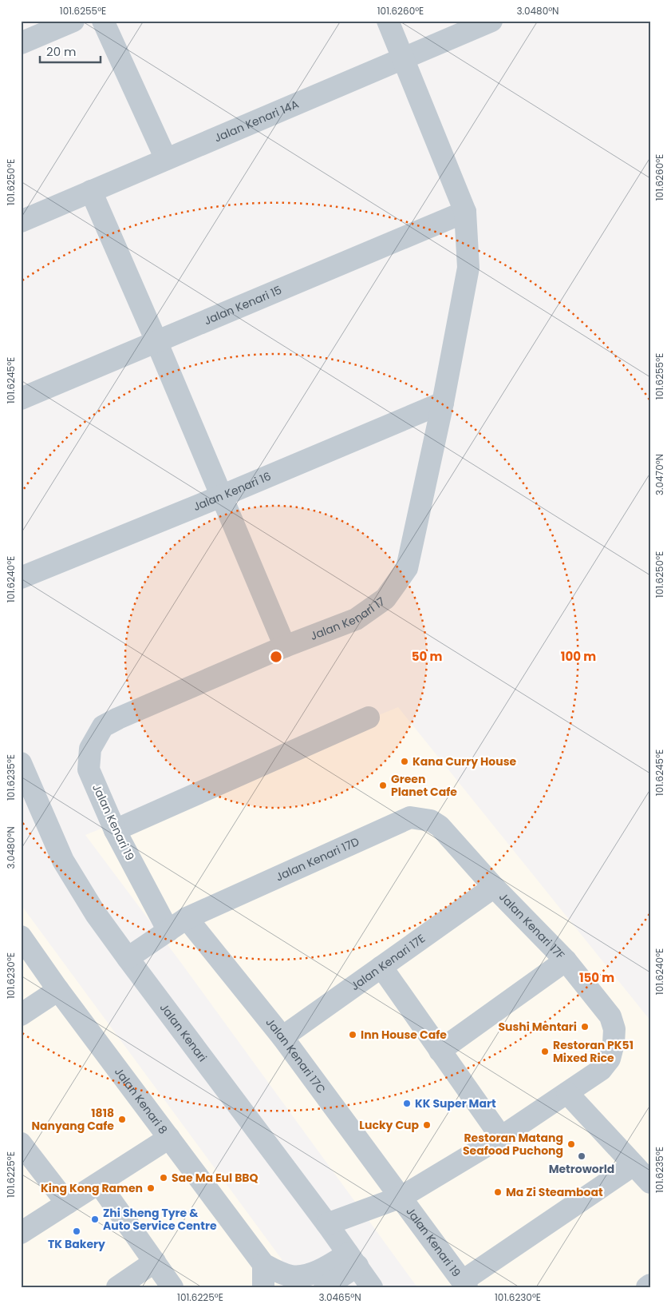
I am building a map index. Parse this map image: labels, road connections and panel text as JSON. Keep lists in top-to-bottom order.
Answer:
{
  "streets": {
    "street": [
      "Jalan Kenari 14A",
      "Jalan Kenari 15",
      "Jalan Kenari 16",
      "Jalan Kenari 17",
      "Jalan Kenari 19",
      "Jalan Kenari 17D",
      "Jalan Kenari 17F",
      "Jalan Kenari 17E",
      "Jalan Kenari",
      "Jalan Kenari 17C",
      "Jalan Kenari 8"
    ]
  },
  "crossings": [
    ["Jalan Kenari 14A", "Jalan Kenari 17"],
    ["Jalan Kenari 15", "Jalan Kenari 17"],
    ["Jalan Kenari 16", "Jalan Kenari 17"],
    ["Jalan Kenari 17", "Jalan Kenari 19"],
    ["Jalan Kenari 19", "Jalan Kenari 17D"],
    ["Jalan Kenari 19", "Jalan Kenari 17F"],
    ["Jalan Kenari 19", "Jalan Kenari 17C"],
    ["Jalan Kenari 17D", "Jalan Kenari 17F"],
    ["Jalan Kenari 17D", "Jalan Kenari 17E"],
    ["Jalan Kenari 17D", "Jalan Kenari"],
    ["Jalan Kenari 17D", "Jalan Kenari 17C"],
    ["Jalan Kenari 17F", "Jalan Kenari 17E"],
    ["Jalan Kenari 17F", "Jalan Kenari"],
    ["Jalan Kenari 17F", "Jalan Kenari 17C"],
    ["Jalan Kenari 17E", "Jalan Kenari 17C"],
    ["Jalan Kenari", "Jalan Kenari 8"]
  ],
  "places": [
    "Kana Curry House",
    "Green Planet Cafe",
    "Sushi Mentari",
    "Inn House Cafe",
    "Restoran PK51 Mixed Rice",
    "KK Super Mart",
    "1818 Nanyang Cafe",
    "Lucky Cup",
    "Restoran Matang Seafood Puchong",
    "Metroworld",
    "Sae Ma Eul BBQ",
    "King Kong Ramen",
    "Ma Zi Steamboat",
    "Zhi Sheng Tyre & Auto Service Centre",
    "TK Bakery"
  ],
  "scale_bar": "20 m",
  "coordinates": [
    "101.6255°E",
    "101.6260°E",
    "3.0480°N",
    "101.6250°E",
    "101.6245°E",
    "3.0470°N",
    "101.6240°E",
    "101.6235°E",
    "101.6230°E",
    "101.6225°E",
    "3.0465°N"
  ],
  "rings": ["50 m", "100 m", "150 m"]
}
